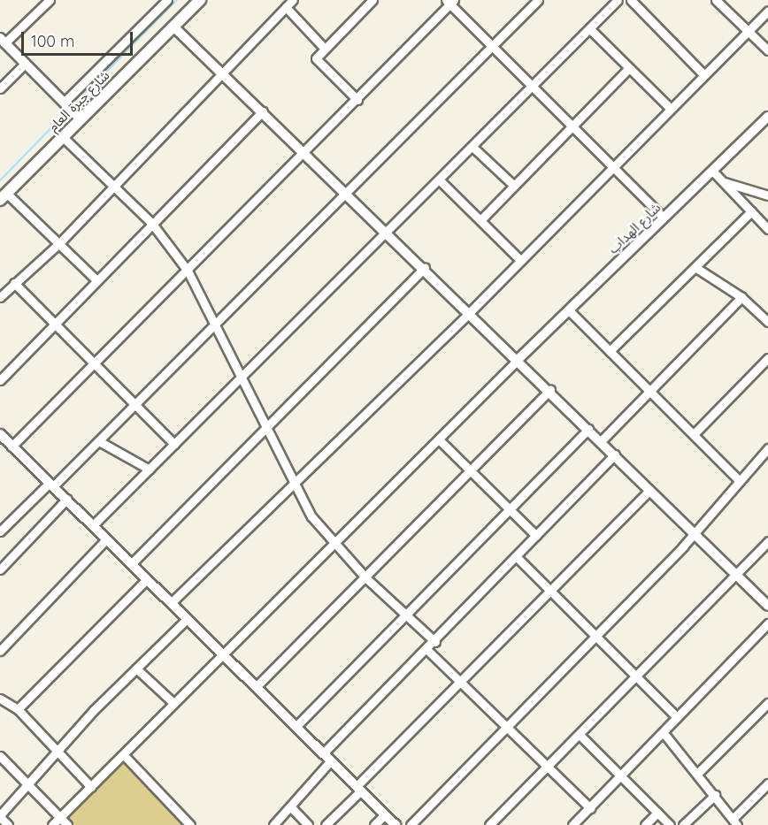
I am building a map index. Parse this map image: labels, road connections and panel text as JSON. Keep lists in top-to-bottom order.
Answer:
{
  "streets": {
    "main road": ["شارع جبرة العام"],
    "street": ["شارع الهداب"]
  },
  "scale_bar": "100 m"
}
